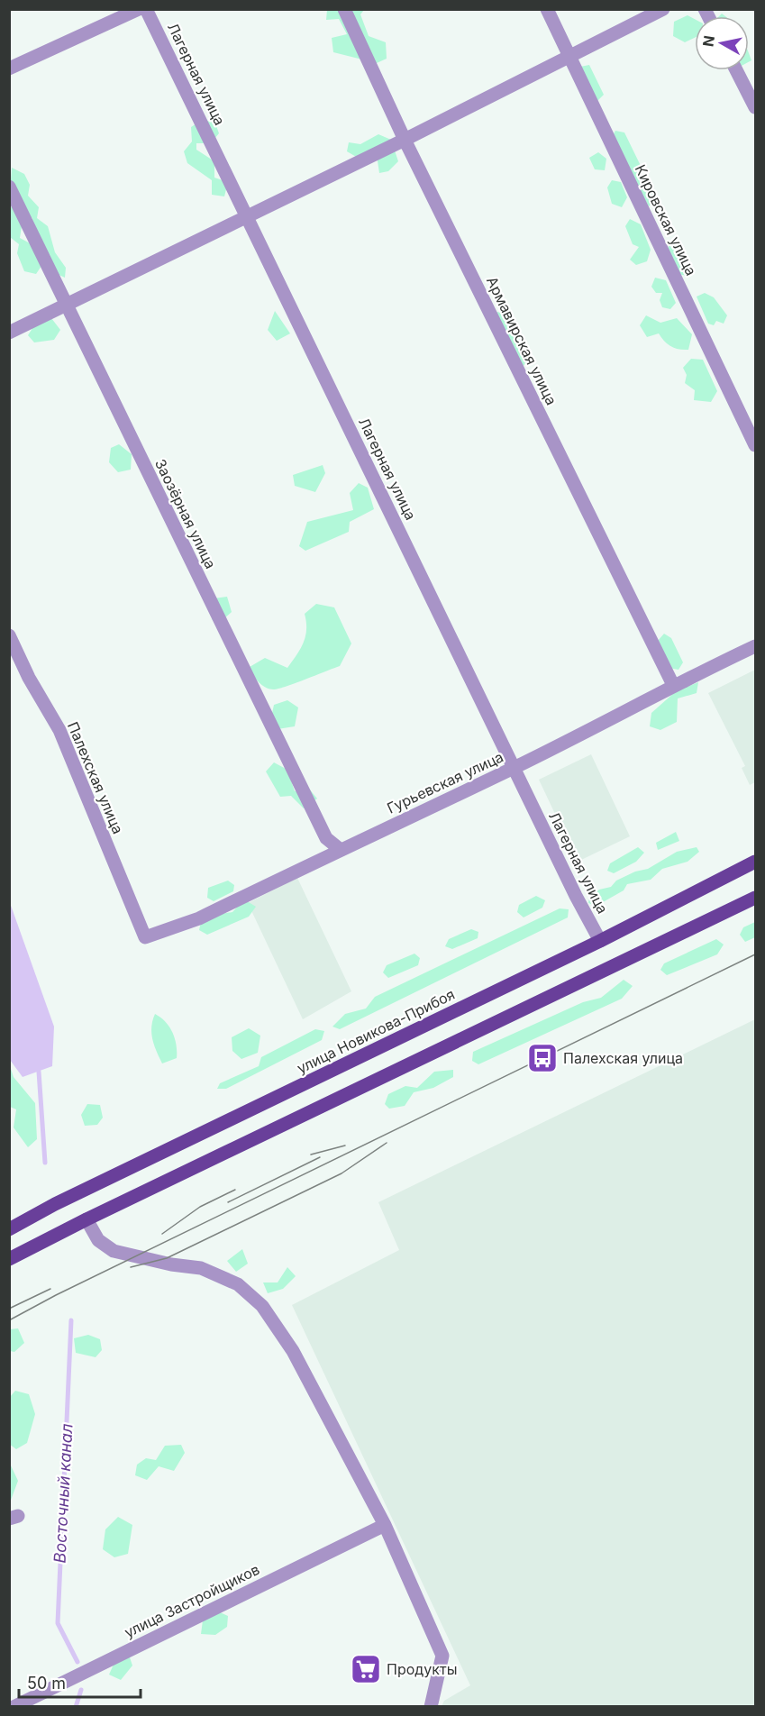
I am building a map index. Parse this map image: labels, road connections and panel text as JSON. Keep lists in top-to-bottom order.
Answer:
{
  "streets": {
    "main road": ["улица Новикова-Прибоя"],
    "street": [
      "Лагерная улица",
      "Кировская улица",
      "Армавирская улица",
      "Заозёрная улица",
      "Палехская улица",
      "Гурьевская улица",
      "улица Застройщиков"
    ]
  },
  "crossings": [
    ["Лагерная улица", "Гурьевская улица"],
    ["Лагерная улица", "улица Новикова-Прибоя"],
    ["Армавирская улица", "Гурьевская улица"],
    ["Заозёрная улица", "Гурьевская улица"],
    ["Палехская улица", "Гурьевская улица"]
  ],
  "water": ["Восточный канал"],
  "places": {
    "bus stop": ["Палехская улица"],
    "supermarket": ["Продукты"]
  },
  "scale_bar": "50 m",
  "north": "left"
}
